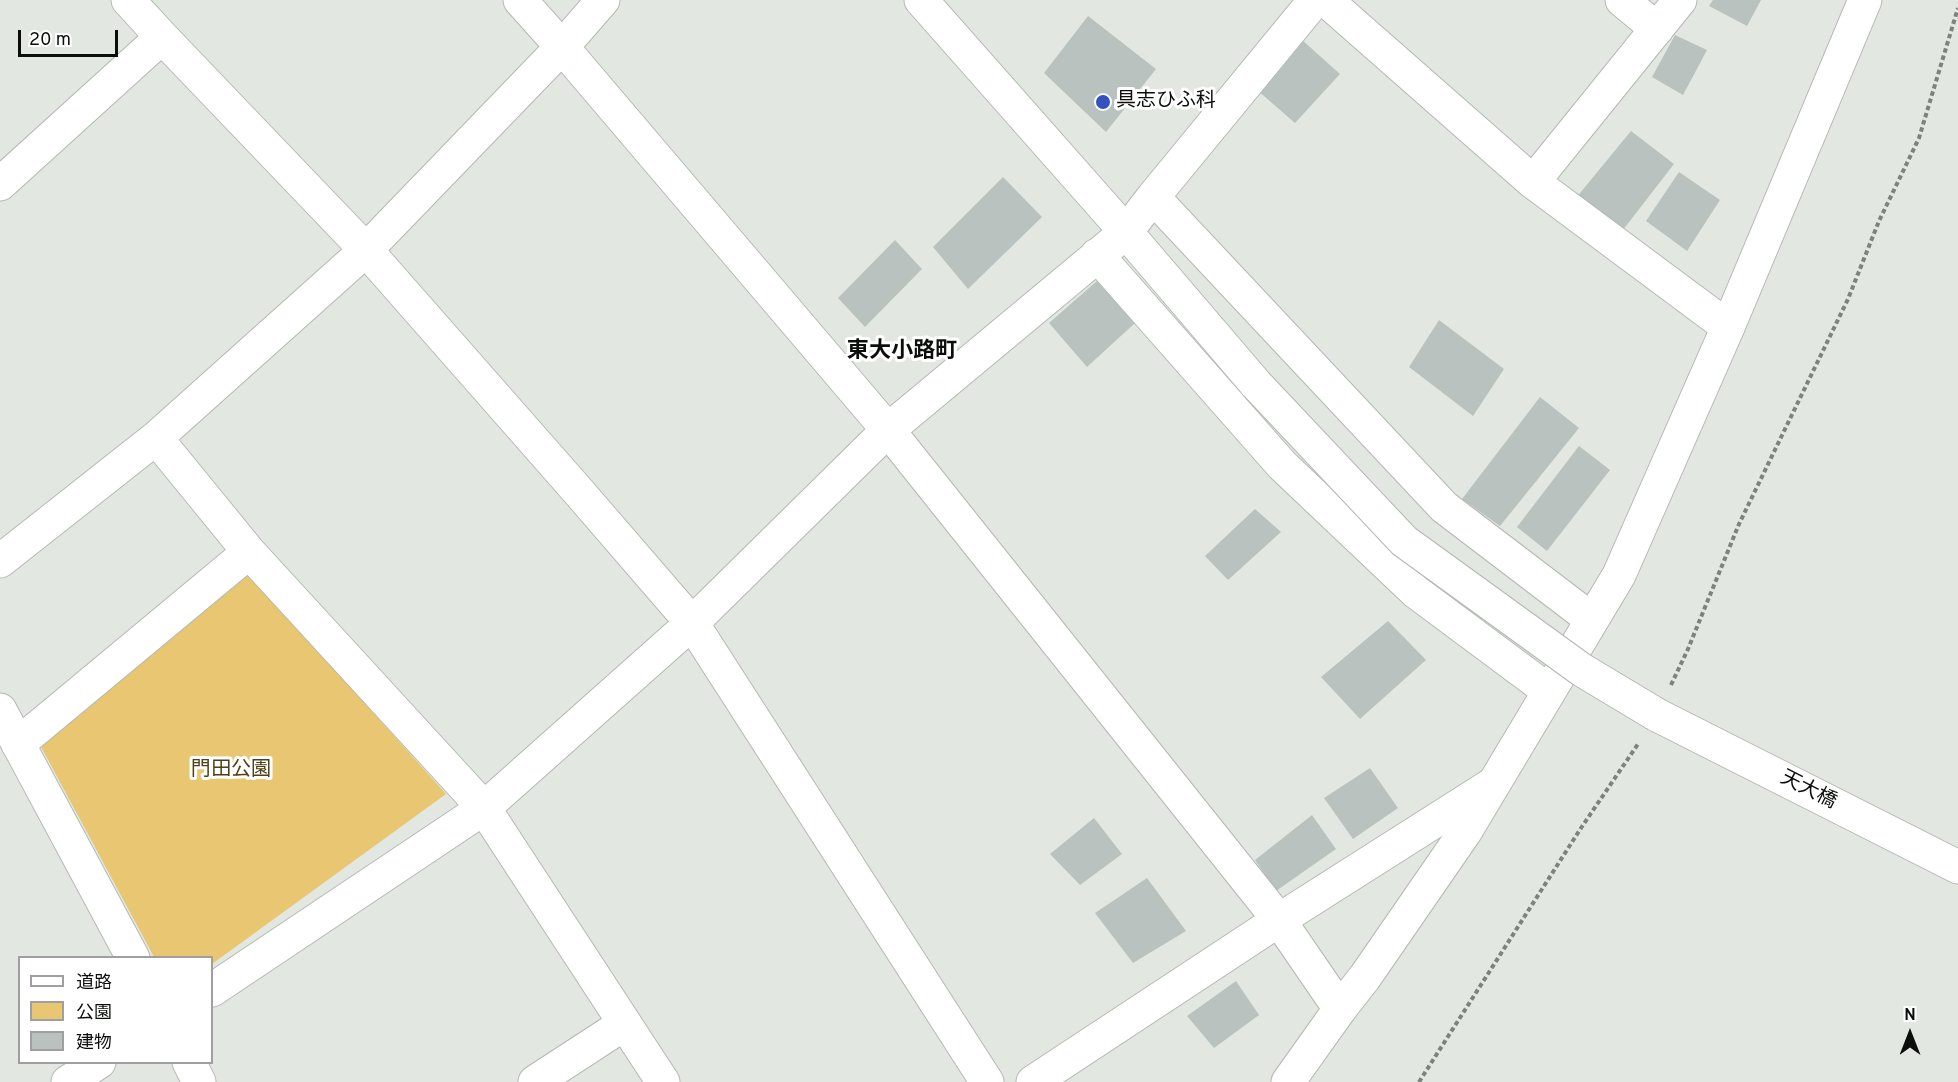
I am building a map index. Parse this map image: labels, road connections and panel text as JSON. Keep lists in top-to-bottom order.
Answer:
{
  "streets": {
    "street": ["天大橋"]
  },
  "districts": ["東大小路町"],
  "parks": ["門田公園"],
  "places": ["具志ひふ科"],
  "legend": ["道路", "公園", "建物"],
  "scale_bar": "20 m",
  "north": "top"
}
